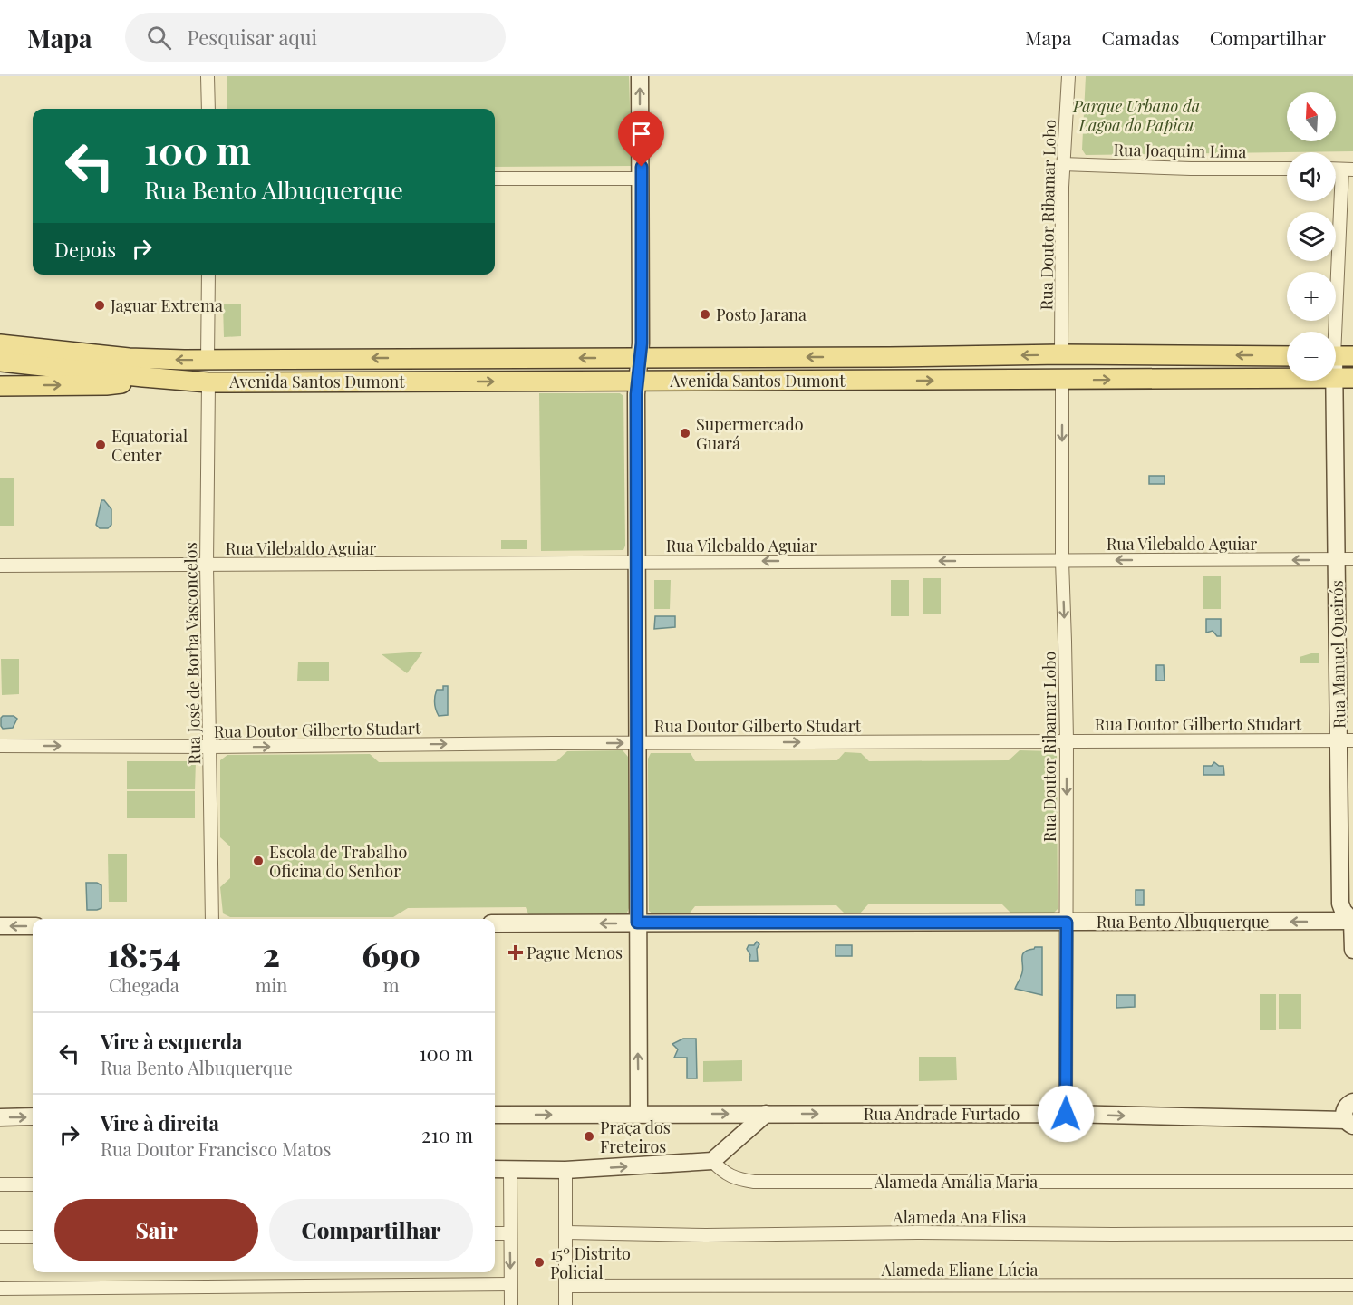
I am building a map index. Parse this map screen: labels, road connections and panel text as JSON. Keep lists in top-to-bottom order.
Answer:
{
  "streets": {
    "main road": ["Avenida Santos Dumont"],
    "street": [
      "Rua Joaquim Lima",
      "Rua Doutor Ribamar Lobo",
      "Rua Vilebaldo Aguiar",
      "Rua José de Borba Vasconcelos",
      "Rua Manuel Queirós",
      "Rua Doutor Gilberto Studart",
      "Rua Bento Albuquerque",
      "Rua Andrade Furtado",
      "Alameda Amália Maria",
      "Alameda Ana Elisa",
      "Alameda Eliane Lúcia"
    ]
  },
  "crossings": [
    ["Rua Joaquim Lima", "Rua Doutor Ribamar Lobo"],
    ["Rua Doutor Ribamar Lobo", "Avenida Santos Dumont"],
    ["Rua Doutor Ribamar Lobo", "Rua Vilebaldo Aguiar"],
    ["Rua Doutor Ribamar Lobo", "Rua Doutor Gilberto Studart"],
    ["Rua Doutor Ribamar Lobo", "Rua Bento Albuquerque"],
    ["Rua Doutor Ribamar Lobo", "Rua Andrade Furtado"],
    ["Avenida Santos Dumont", "Rua José de Borba Vasconcelos"],
    ["Avenida Santos Dumont", "Rua Manuel Queirós"],
    ["Rua Vilebaldo Aguiar", "Rua José de Borba Vasconcelos"],
    ["Rua Vilebaldo Aguiar", "Rua Manuel Queirós"],
    ["Rua José de Borba Vasconcelos", "Rua Doutor Gilberto Studart"],
    ["Rua Manuel Queirós", "Rua Doutor Gilberto Studart"],
    ["Rua Manuel Queirós", "Rua Bento Albuquerque"]
  ],
  "one_way": [
    "Rua Doutor Ribamar Lobo",
    "Rua Vilebaldo Aguiar",
    "Rua Doutor Gilberto Studart",
    "Rua Bento Albuquerque",
    "Rua Andrade Furtado"
  ],
  "parks": ["Parque Urbano da Lagoa do Papicu"],
  "places": {
    "other": [
      "Jaguar Extrema",
      "Posto Jarana",
      "Supermercado Guará",
      "Equatorial Center",
      "Escola de Trabalho Oficina do Senhor",
      "Praça dos Freteiros",
      "15º Distrito Policial"
    ],
    "health": ["Pague Menos"]
  },
  "north": "top",
  "page": {
    "header": "Mapa",
    "search": "Pesquisar aqui",
    "nav": ["Mapa", "Camadas", "Compartilhar"],
    "map_buttons": ["+", "−"],
    "turn": ["100 m", "Rua Bento Albuquerque"],
    "then": "Depois",
    "eta": [
      "18:54",
      "Chegada",
      "2",
      "min",
      "690",
      "m"
    ],
    "list": [
      {
        "name": "Vire à esquerda",
        "note": "Rua Bento Albuquerque",
        "value": "100 m"
      },
      {
        "name": "Vire à direita",
        "note": "Rua Doutor Francisco Matos",
        "value": "210 m"
      }
    ],
    "buttons": ["Sair", "Compartilhar"]
  }
}
